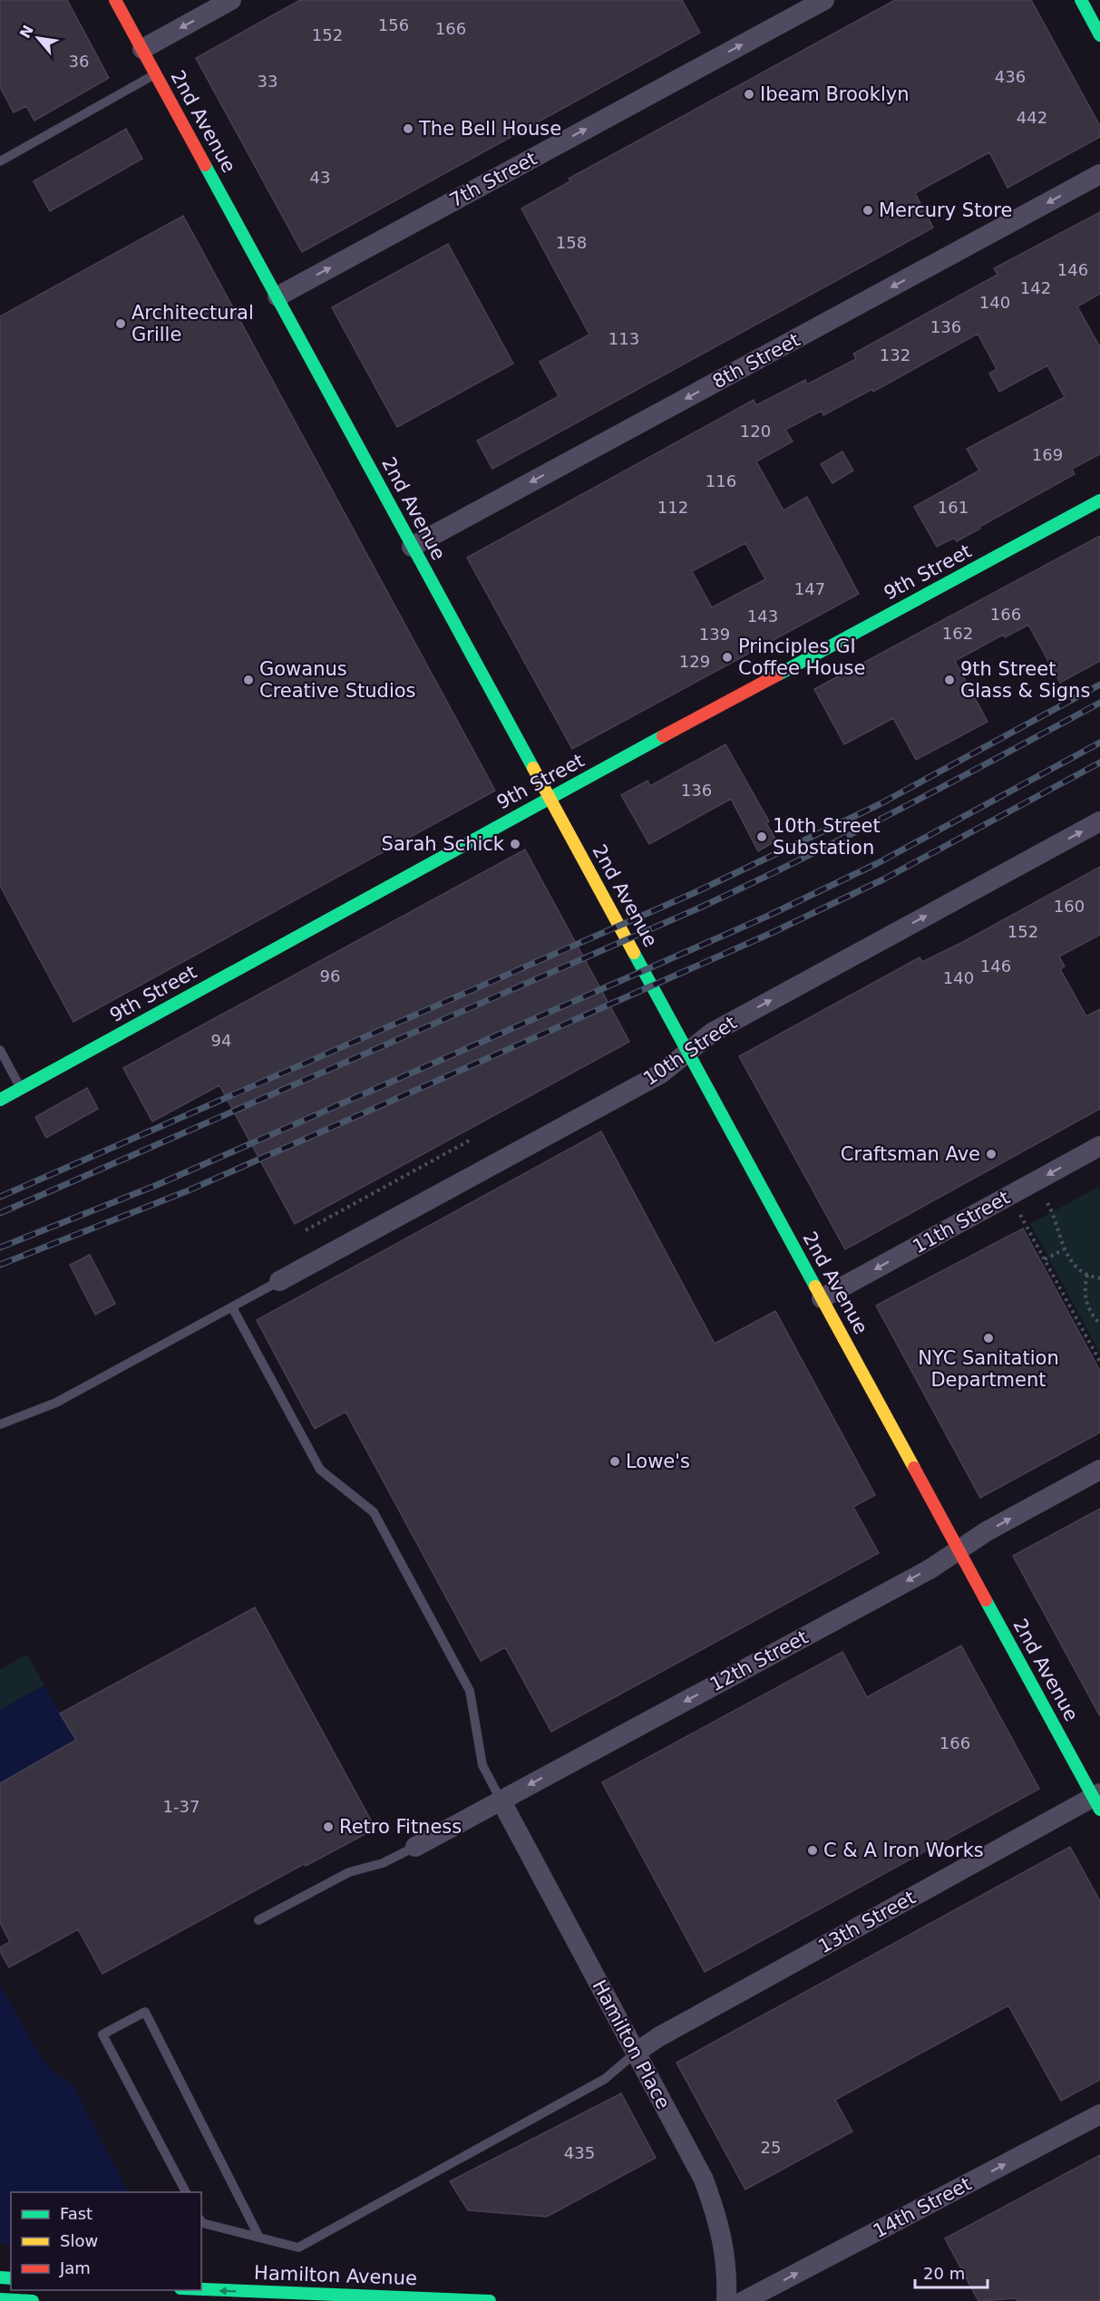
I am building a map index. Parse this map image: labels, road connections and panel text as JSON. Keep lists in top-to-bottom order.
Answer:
{
  "streets": {
    "main road": ["2nd Avenue", "9th Street", "Hamilton Avenue"],
    "street": [
      "7th Street",
      "8th Street",
      "10th Street",
      "11th Street",
      "12th Street",
      "13th Street",
      "Hamilton Place",
      "14th Street"
    ]
  },
  "crossings": [
    ["2nd Avenue", "7th Street"],
    ["2nd Avenue", "8th Street"],
    ["2nd Avenue", "9th Street"],
    ["2nd Avenue", "10th Street"],
    ["2nd Avenue", "11th Street"],
    ["2nd Avenue", "12th Street"],
    ["2nd Avenue", "13th Street"],
    ["12th Street", "Hamilton Place"],
    ["13th Street", "Hamilton Place"]
  ],
  "one_way": [
    "7th Street",
    "8th Street",
    "10th Street",
    "11th Street",
    "14th Street",
    "Hamilton Avenue"
  ],
  "places": [
    "Ibeam Brooklyn",
    "The Bell House",
    "Mercury Store",
    "Architectural Grille",
    "Principles GI Coffee House",
    "Gowanus Creative Studios",
    "9th Street Glass & Signs",
    "10th Street Substation",
    "Sarah Schick",
    "Craftsman Ave",
    "NYC Sanitation Department",
    "Lowe's",
    "Retro Fitness",
    "C & A Iron Works"
  ],
  "house_numbers": [
    "156",
    "166",
    "152",
    "36",
    "436",
    "33",
    "442",
    "43",
    "158",
    "146",
    "142",
    "140",
    "136",
    "113",
    "132",
    "120",
    "169",
    "116",
    "112",
    "161",
    "147",
    "166",
    "143",
    "162",
    "139",
    "129",
    "136",
    "160",
    "152",
    "146",
    "96",
    "140",
    "94",
    "166",
    "1-37",
    "25",
    "435"
  ],
  "legend": ["Fast", "Slow", "Jam"],
  "scale_bar": "20 m",
  "north": "top left"
}
